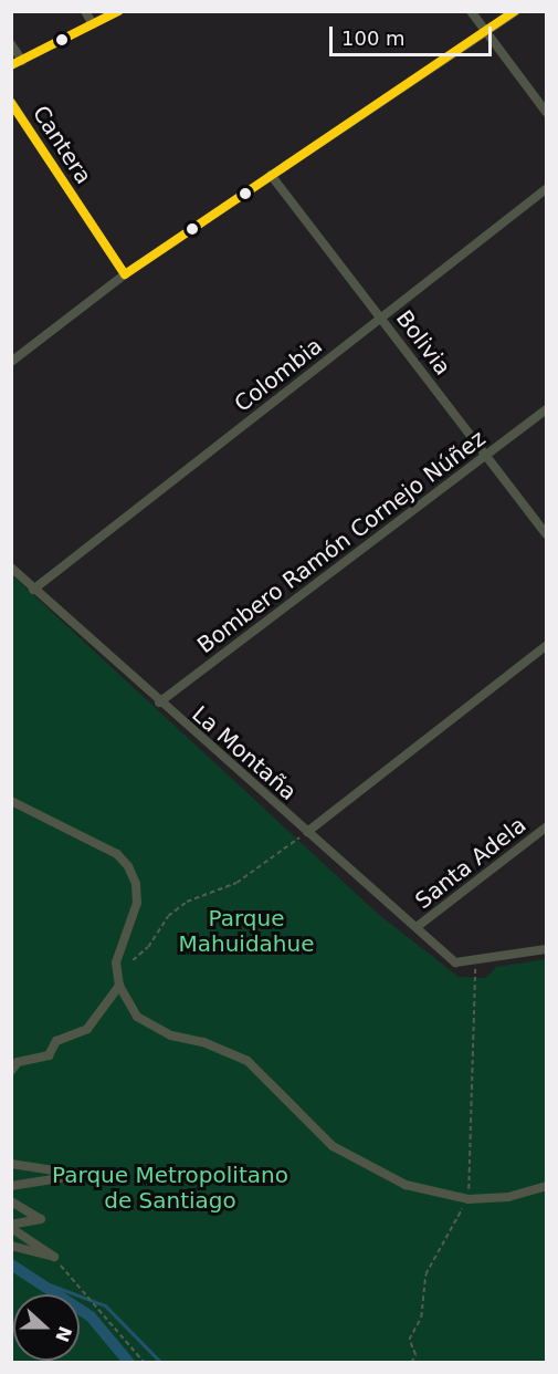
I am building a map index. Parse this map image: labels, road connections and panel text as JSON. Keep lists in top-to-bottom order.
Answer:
{
  "streets": {
    "street": [
      "Cantera",
      "Bolivia",
      "Colombia",
      "Bombero Ramón Cornejo Núñez",
      "La Montaña",
      "Santa Adela"
    ]
  },
  "crossings": [
    ["Bolivia", "Colombia"],
    ["Bolivia", "Bombero Ramón Cornejo Núñez"],
    ["Colombia", "La Montaña"],
    ["Bombero Ramón Cornejo Núñez", "La Montaña"],
    ["La Montaña", "Santa Adela"]
  ],
  "parks": ["Parque Mahuidahue", "Parque Metropolitano de Santiago"],
  "scale_bar": "100 m",
  "north": "right"
}
